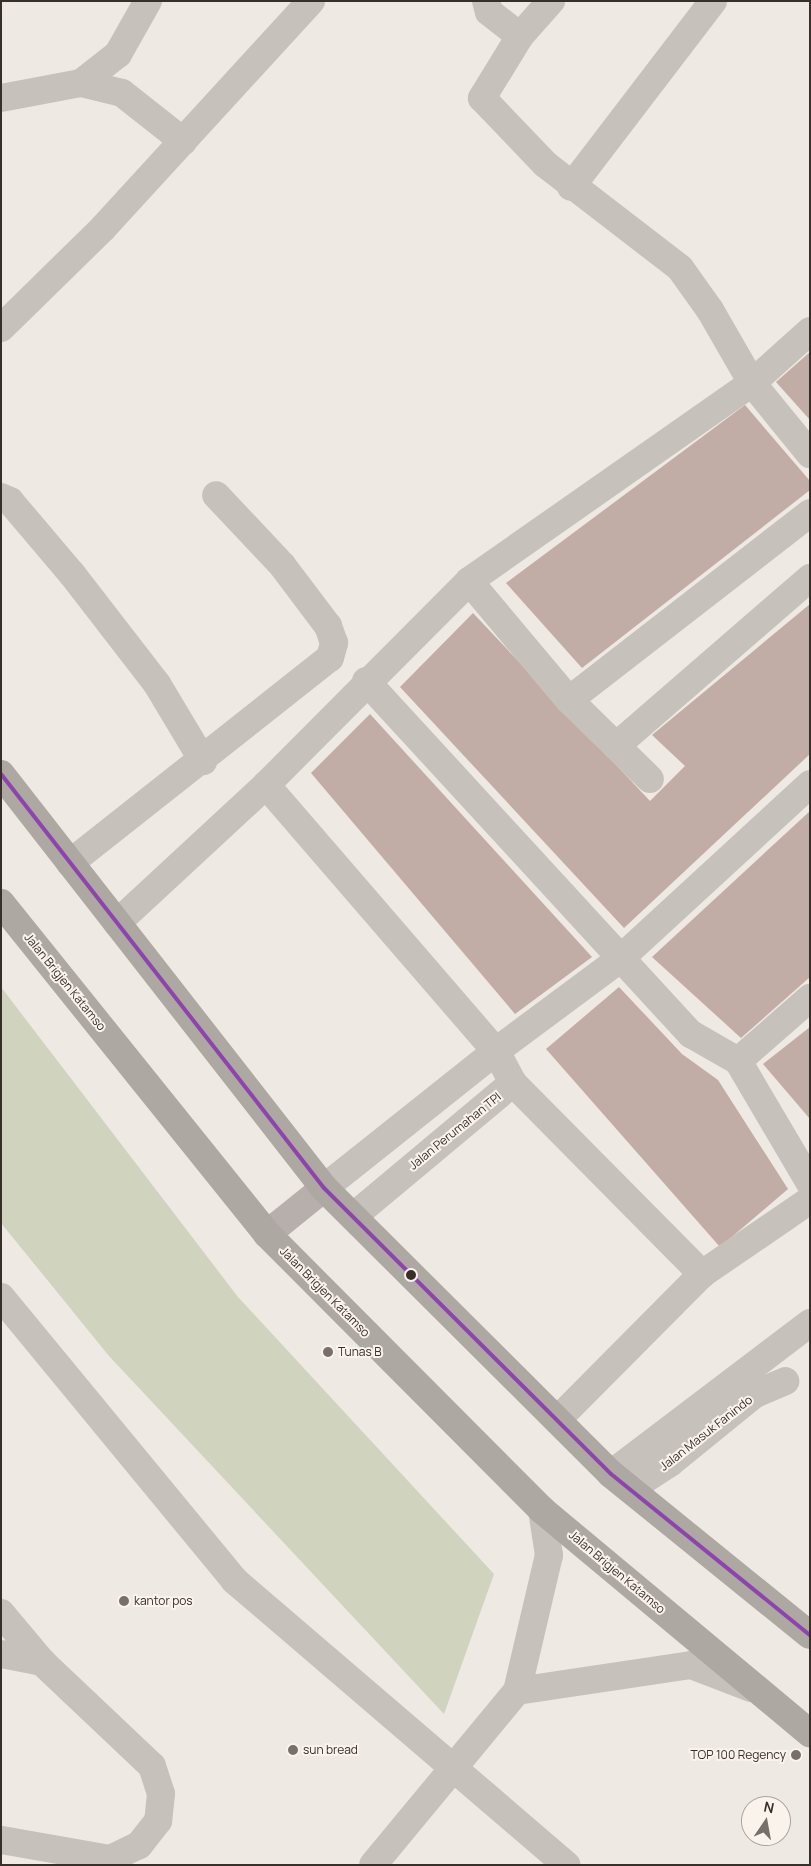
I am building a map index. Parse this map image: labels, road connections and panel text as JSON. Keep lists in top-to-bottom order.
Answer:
{
  "streets": {
    "highway": ["Jalan Brigjen Katamso"],
    "street": ["Jalan Perumahan TPI", "Jalan Masuk Fanindo"]
  },
  "places": [
    "Tunas B",
    "kantor pos",
    "sun bread",
    "TOP 100 Regency"
  ],
  "north": "top"
}
